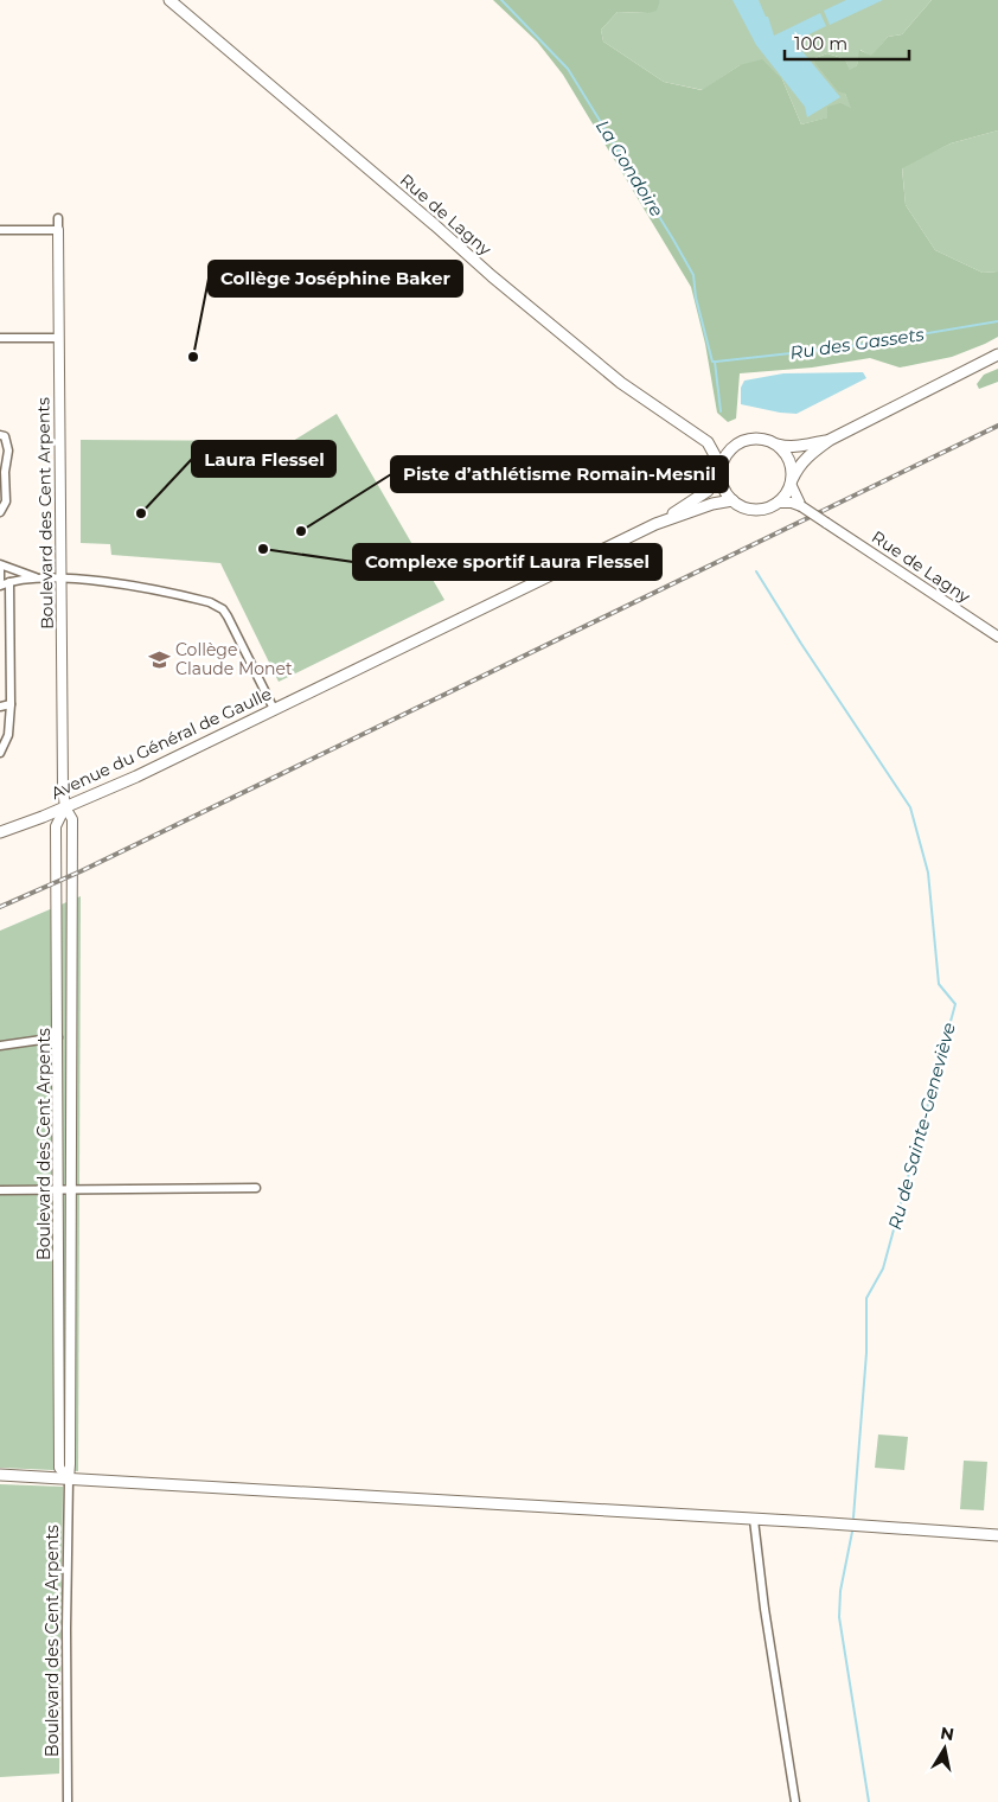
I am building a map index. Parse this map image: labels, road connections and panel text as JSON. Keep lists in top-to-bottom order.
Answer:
{
  "streets": {
    "main road": ["Rue de Lagny", "Avenue du Général de Gaulle"],
    "street": ["Boulevard des Cent Arpents"]
  },
  "crossings": [
    ["Rue de Lagny", "Avenue du Général de Gaulle"],
    ["Boulevard des Cent Arpents", "Avenue du Général de Gaulle"]
  ],
  "water": ["La Gondoire", "Ru des Gassets", "Ru de Sainte-Geneviève"],
  "places": {
    "other": [
      "Collège Joséphine Baker",
      "Laura Flessel",
      "Piste d’athlétisme Romain-Mesnil",
      "Complexe sportif Laura Flessel"
    ],
    "school or university": ["Collège Claude Monet"]
  },
  "scale_bar": "100 m",
  "north": "top"
}
